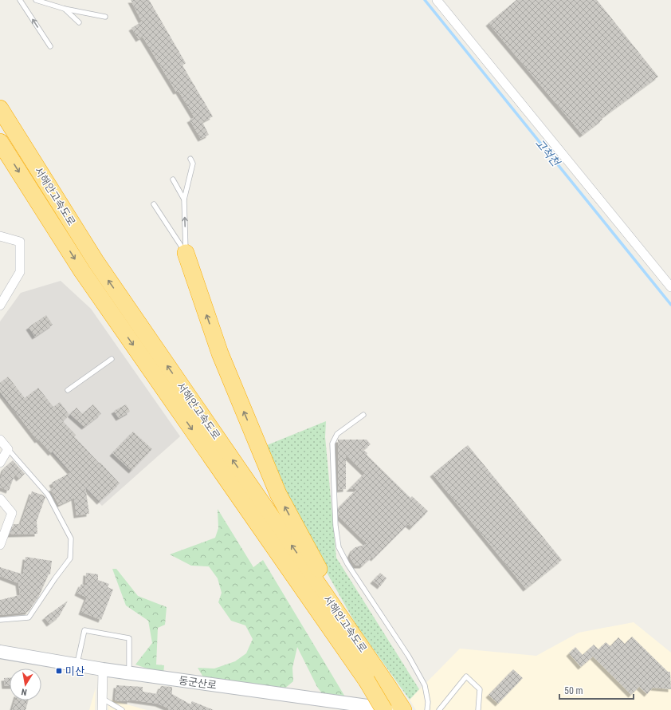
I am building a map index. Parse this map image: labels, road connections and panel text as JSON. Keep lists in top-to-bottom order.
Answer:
{
  "streets": {
    "highway": ["서해안고속도로"],
    "street": ["동군산로"]
  },
  "water": ["고척천"],
  "places": {
    "transit": ["미산"]
  },
  "scale_bar": "50 m",
  "north": "bottom"
}
